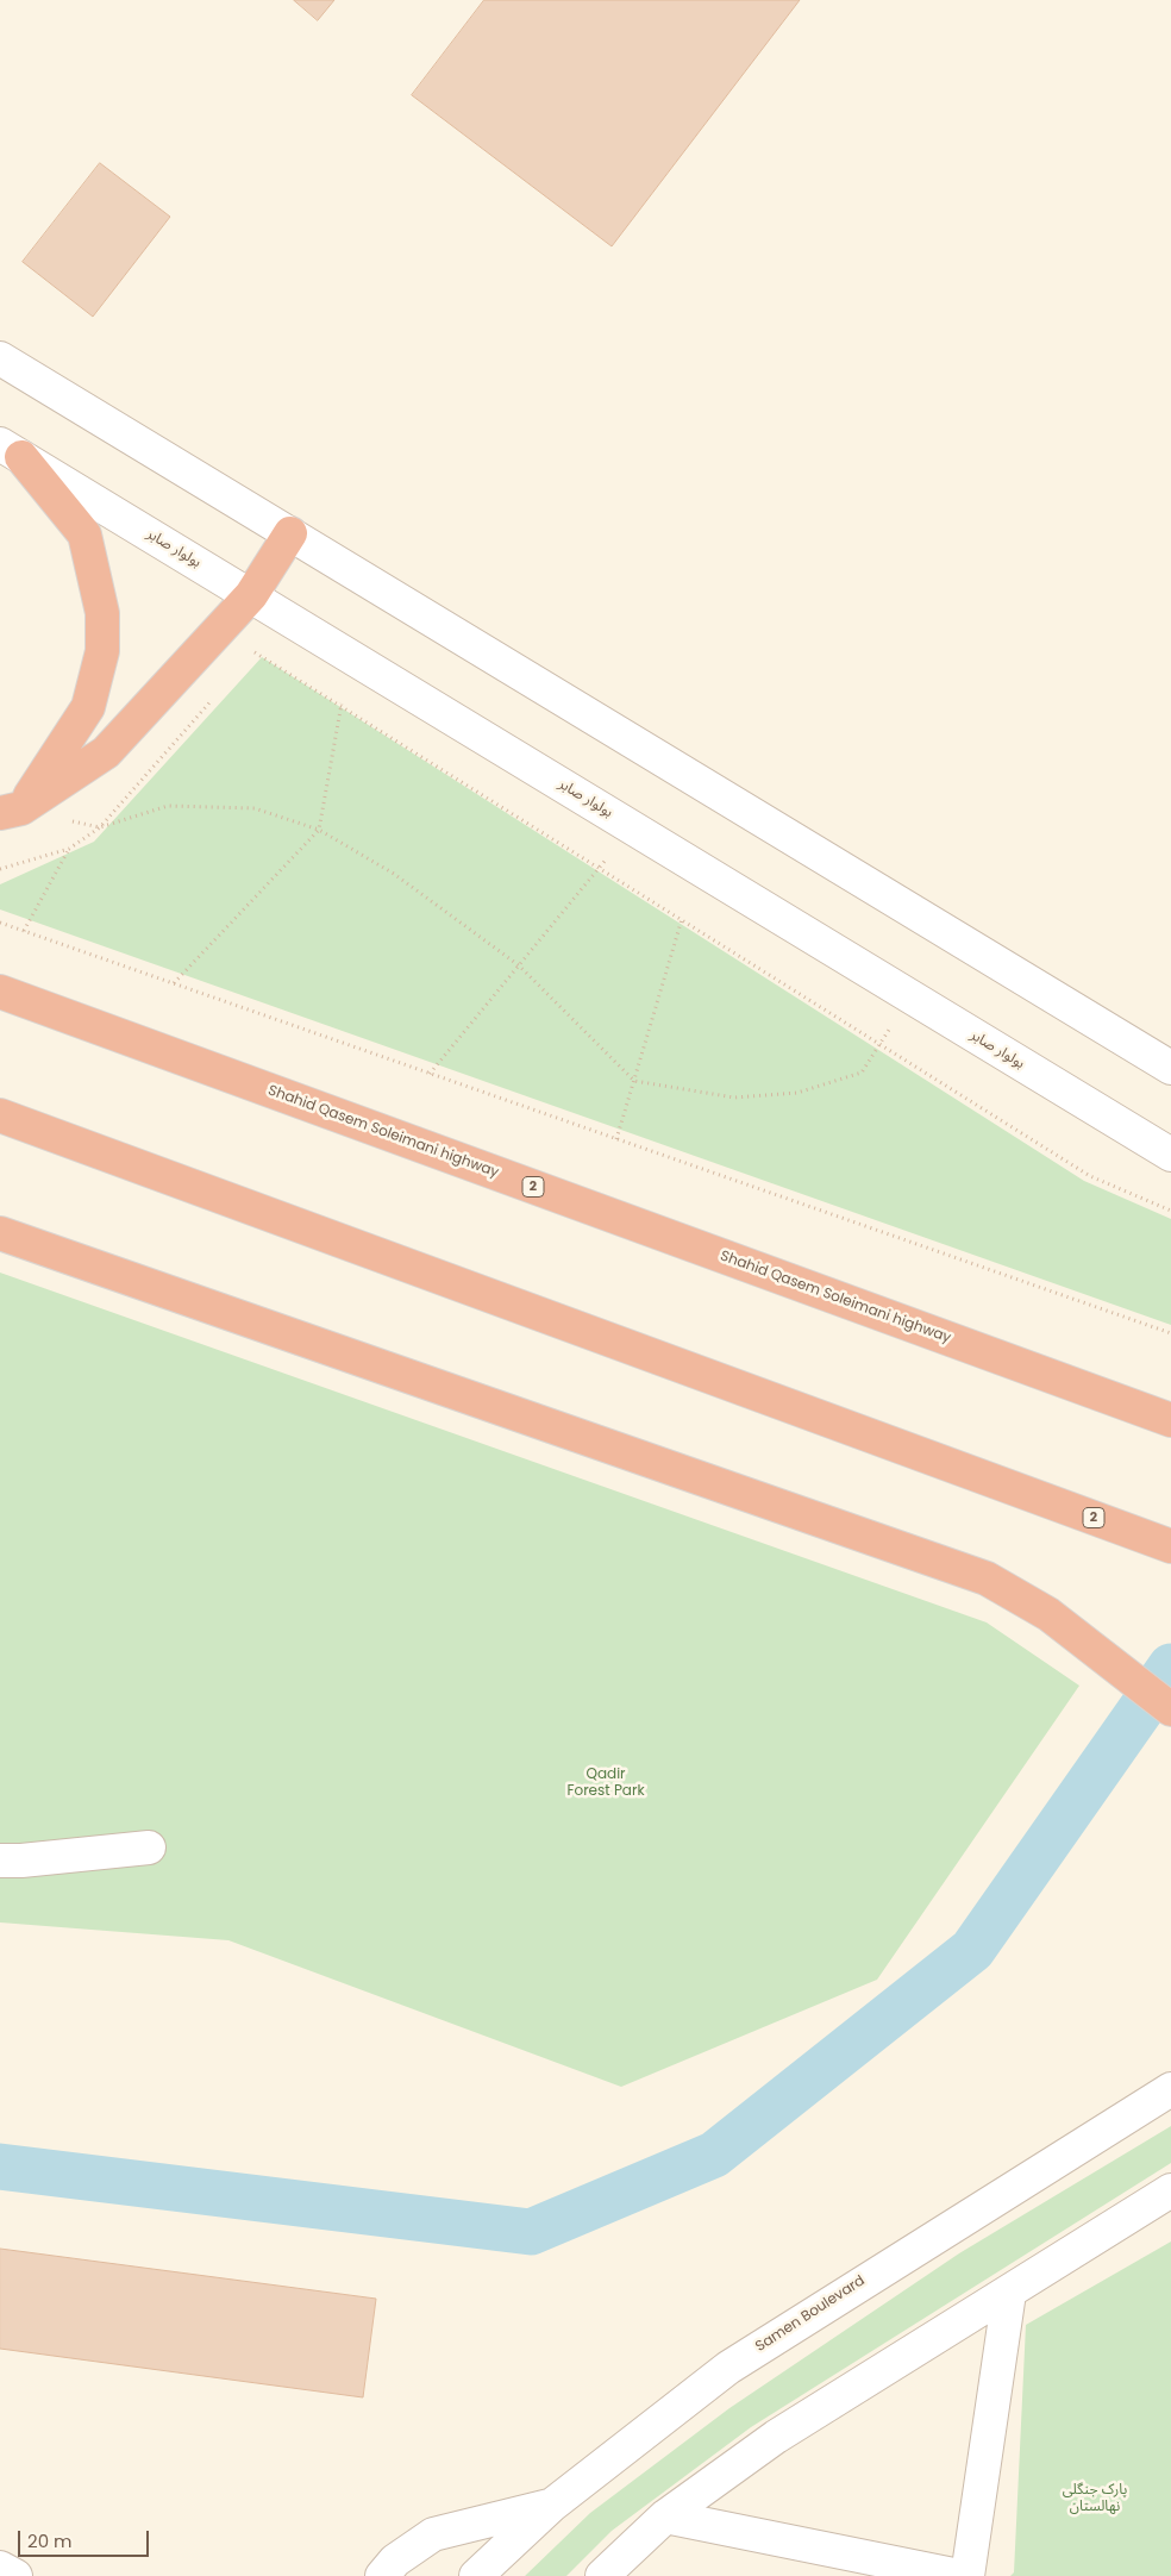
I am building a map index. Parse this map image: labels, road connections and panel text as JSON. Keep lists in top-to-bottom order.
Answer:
{
  "streets": {
    "highway": ["Shahid Qasem Soleimani highway", "2"],
    "street": ["بولوار صابر", "Samen Boulevard"]
  },
  "parks": ["Qadir Forest Park", "پارک جنگلی نهالستان"],
  "scale_bar": "20 m"
}
